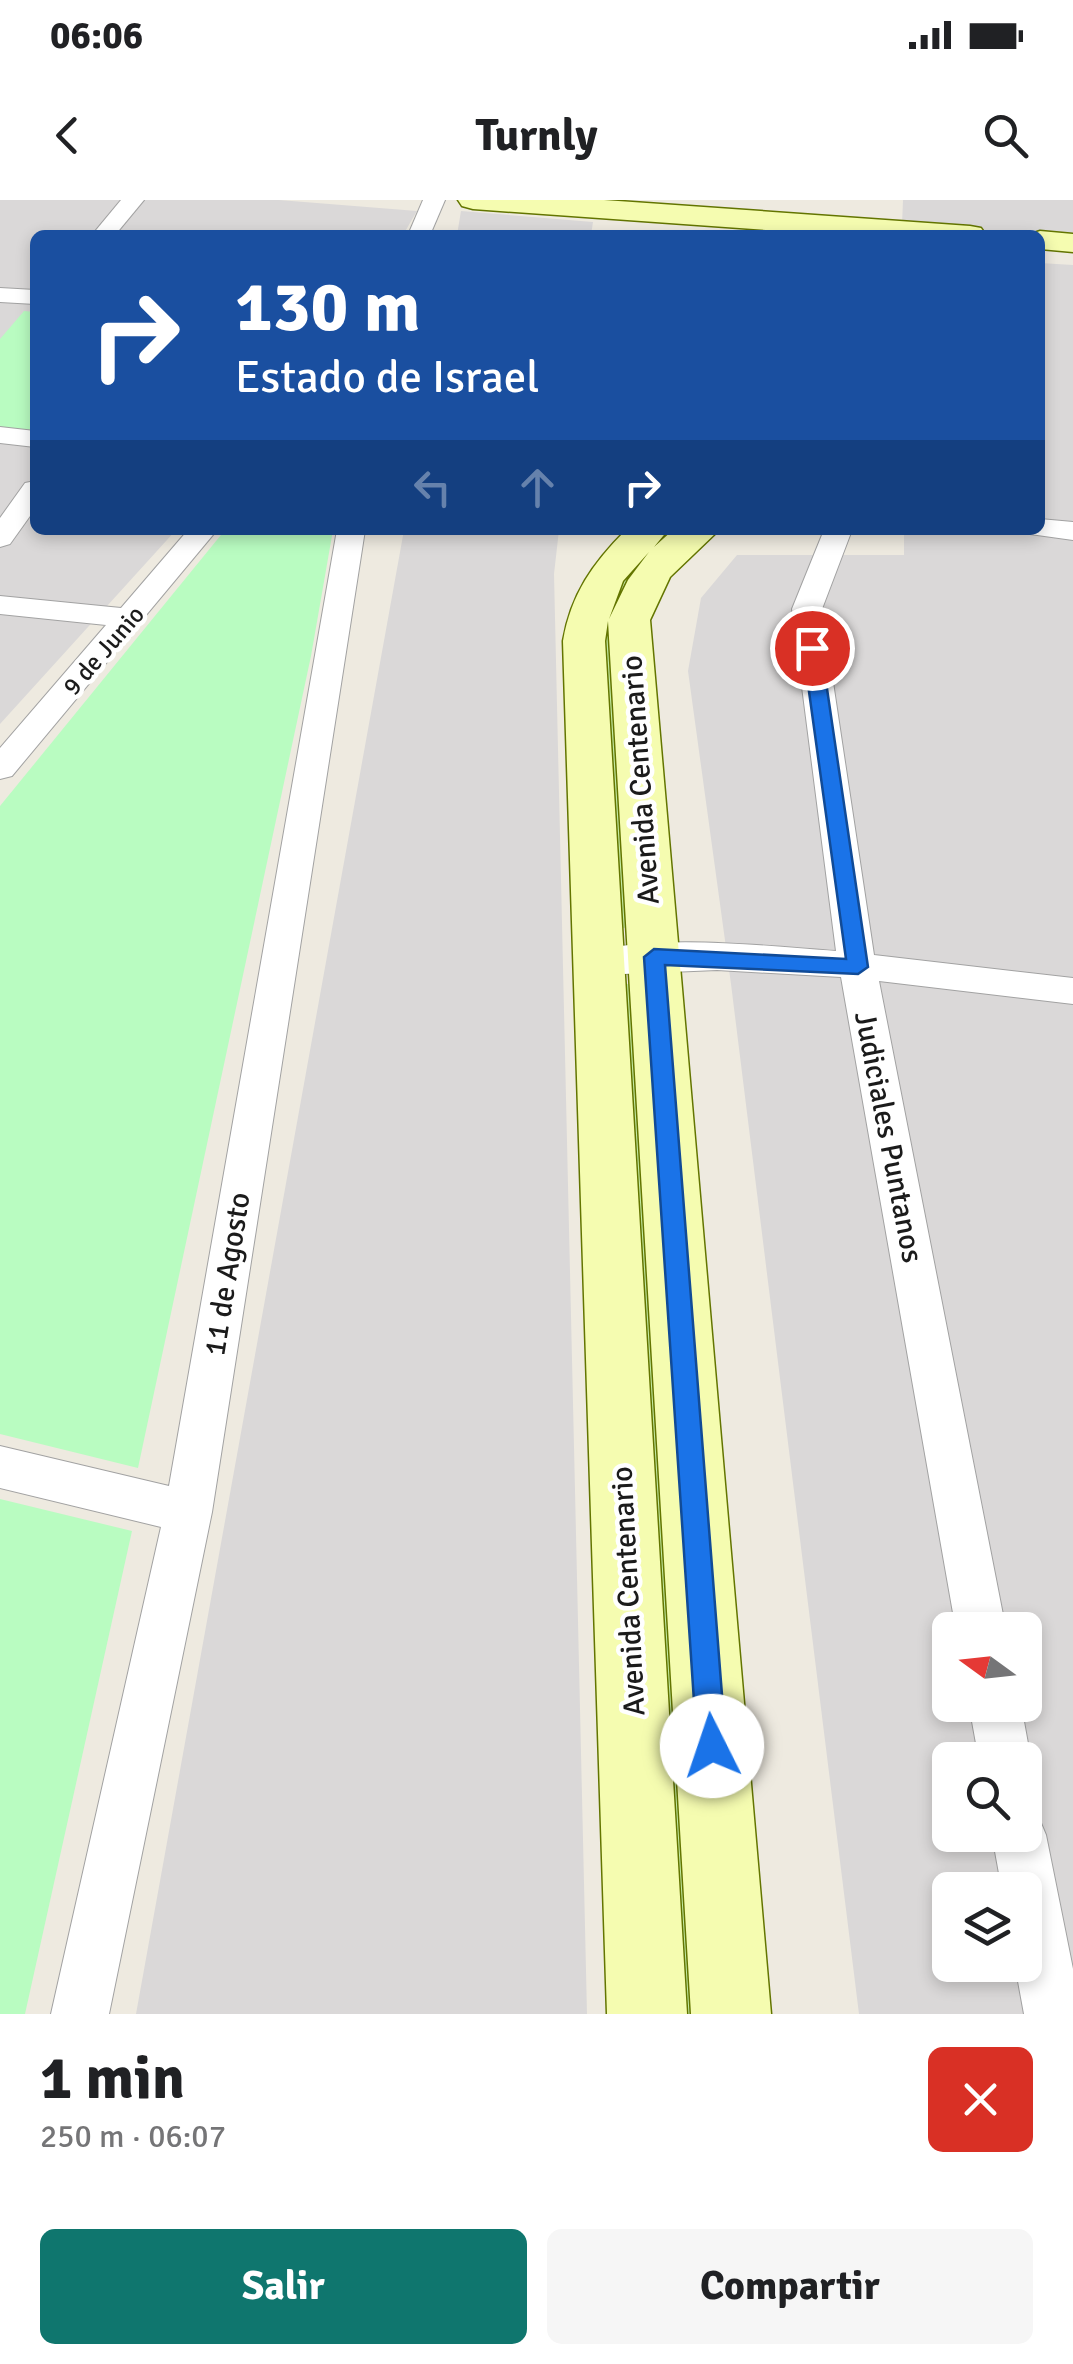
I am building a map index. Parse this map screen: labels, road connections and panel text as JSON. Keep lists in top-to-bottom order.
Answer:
{
  "streets": {
    "main road": ["Avenida Centenario"],
    "street": ["9 de Junio", "Judiciales Puntanos", "11 de Agosto"]
  },
  "north": "left",
  "page": {
    "status": "06:06",
    "header": "Turnly",
    "turn": ["130 m", "Estado de Israel"],
    "heading": ["1 min", "250 m · 06:07"],
    "buttons": ["Salir", "Compartir"]
  }
}
